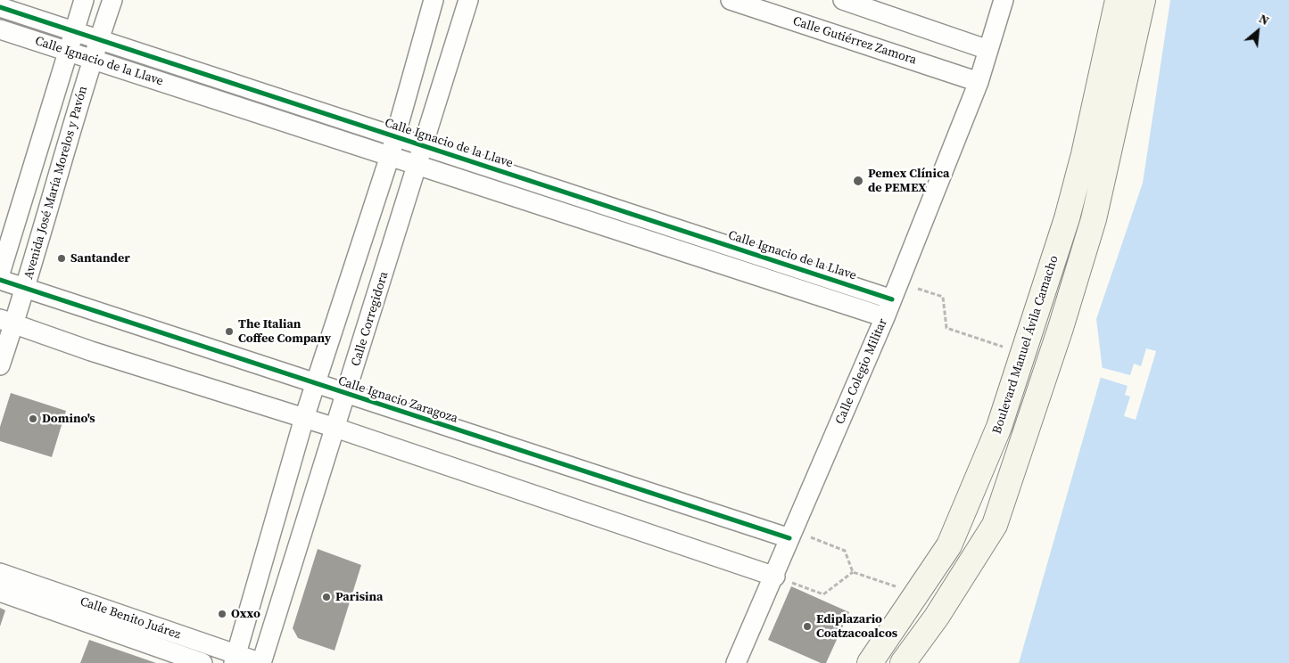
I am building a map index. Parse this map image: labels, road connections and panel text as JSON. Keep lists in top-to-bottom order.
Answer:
{
  "streets": {
    "main road": ["Boulevard Manuel Ávila Camacho"],
    "street": [
      "Calle Gutiérrez Zamora",
      "Calle Ignacio de la Llave",
      "Avenida José María Morelos y Pavón",
      "Calle Corregidora",
      "Calle Colegio Militar",
      "Calle Ignacio Zaragoza",
      "Calle Benito Juárez"
    ]
  },
  "crossings": [
    ["Calle Gutiérrez Zamora", "Calle Colegio Militar"],
    ["Calle Ignacio de la Llave", "Avenida José María Morelos y Pavón"],
    ["Calle Ignacio de la Llave", "Calle Corregidora"],
    ["Calle Ignacio de la Llave", "Calle Colegio Militar"],
    ["Avenida José María Morelos y Pavón", "Calle Ignacio Zaragoza"],
    ["Calle Corregidora", "Calle Ignacio Zaragoza"],
    ["Calle Corregidora", "Calle Benito Juárez"],
    ["Calle Colegio Militar", "Calle Ignacio Zaragoza"]
  ],
  "places": [
    "Pemex Clínica de PEMEX",
    "Santander",
    "The Italian Coffee Company",
    "Domino's",
    "Parisina",
    "Oxxo",
    "Ediplazario Coatzacoalcos"
  ],
  "north": "top right"
}
